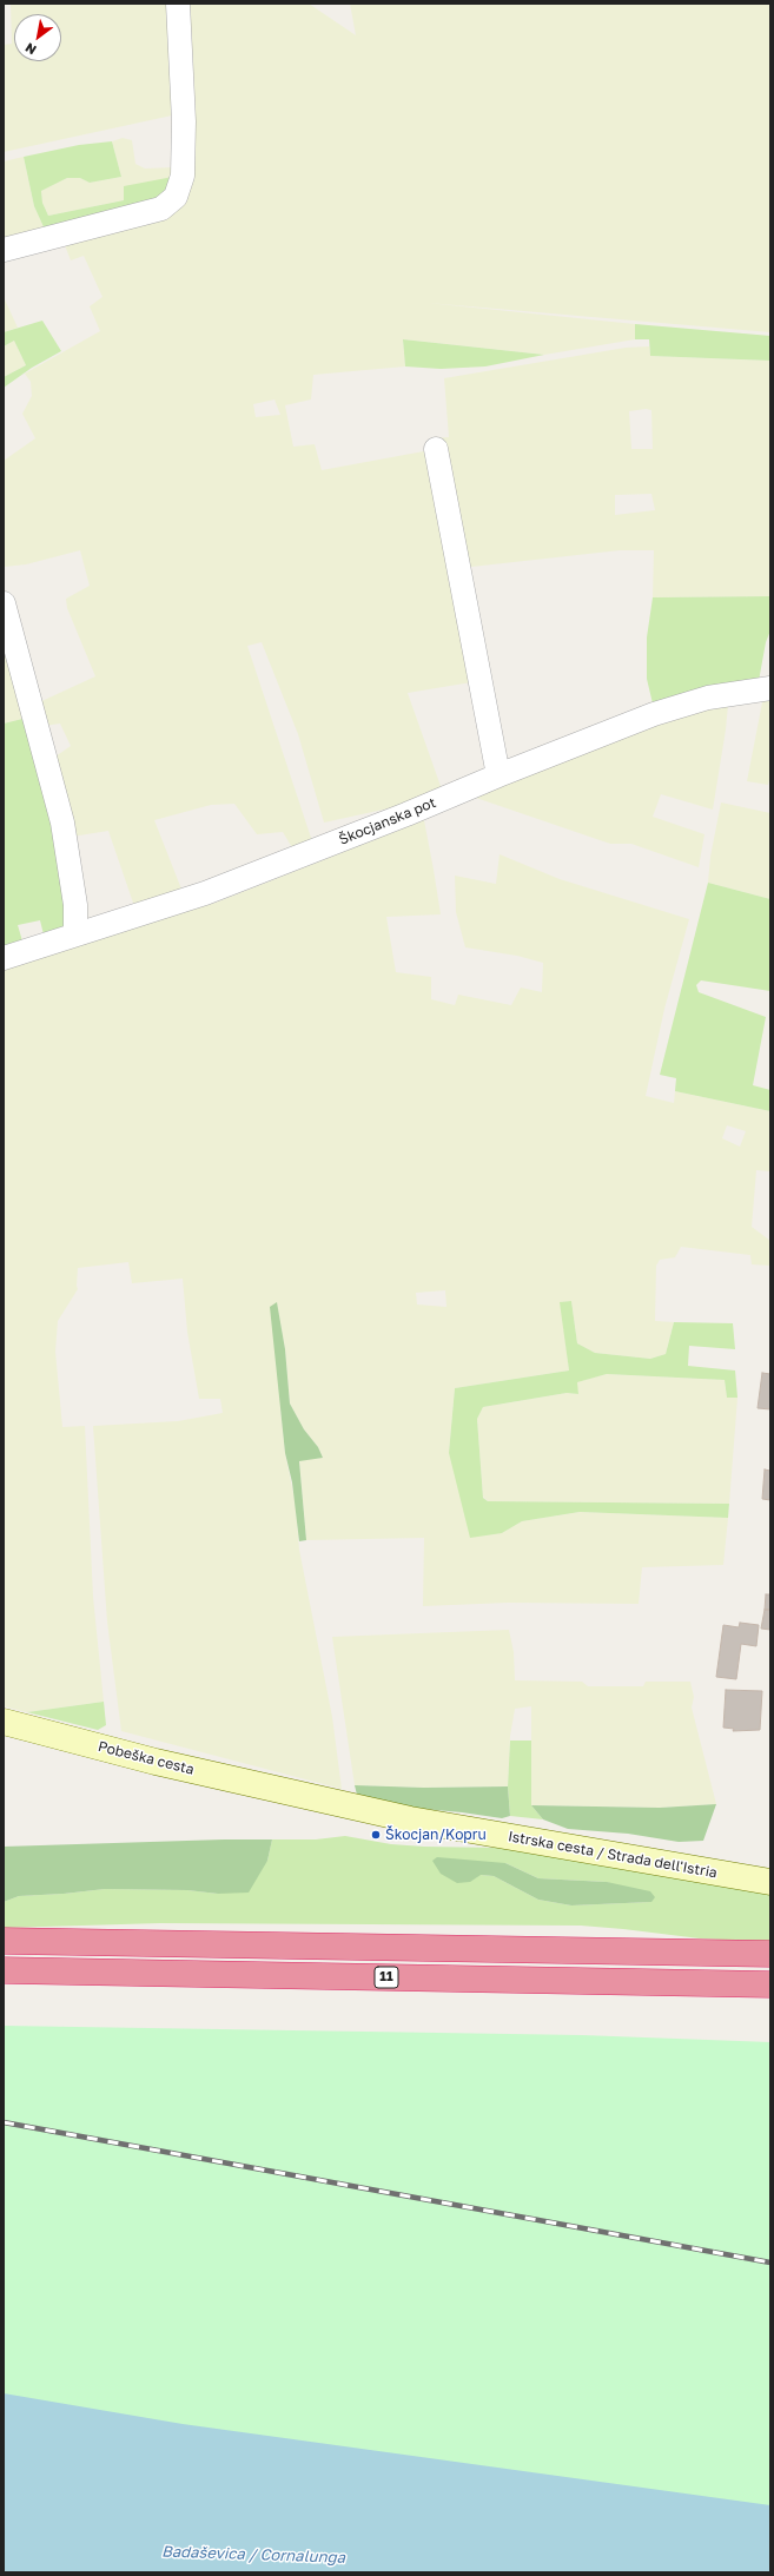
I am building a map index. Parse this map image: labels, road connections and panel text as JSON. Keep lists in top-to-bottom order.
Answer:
{
  "streets": {
    "highway": ["11"],
    "street": ["Škocjanska pot", "Pobeška cesta", "Istrska cesta / Strada dell'Istria"]
  },
  "crossings": [
    ["Pobeška cesta", "Istrska cesta / Strada dell'Istria"]
  ],
  "water": ["Badaševica / Cornalunga"],
  "places": ["Škocjan/Kopru"],
  "north": "bottom left"
}
